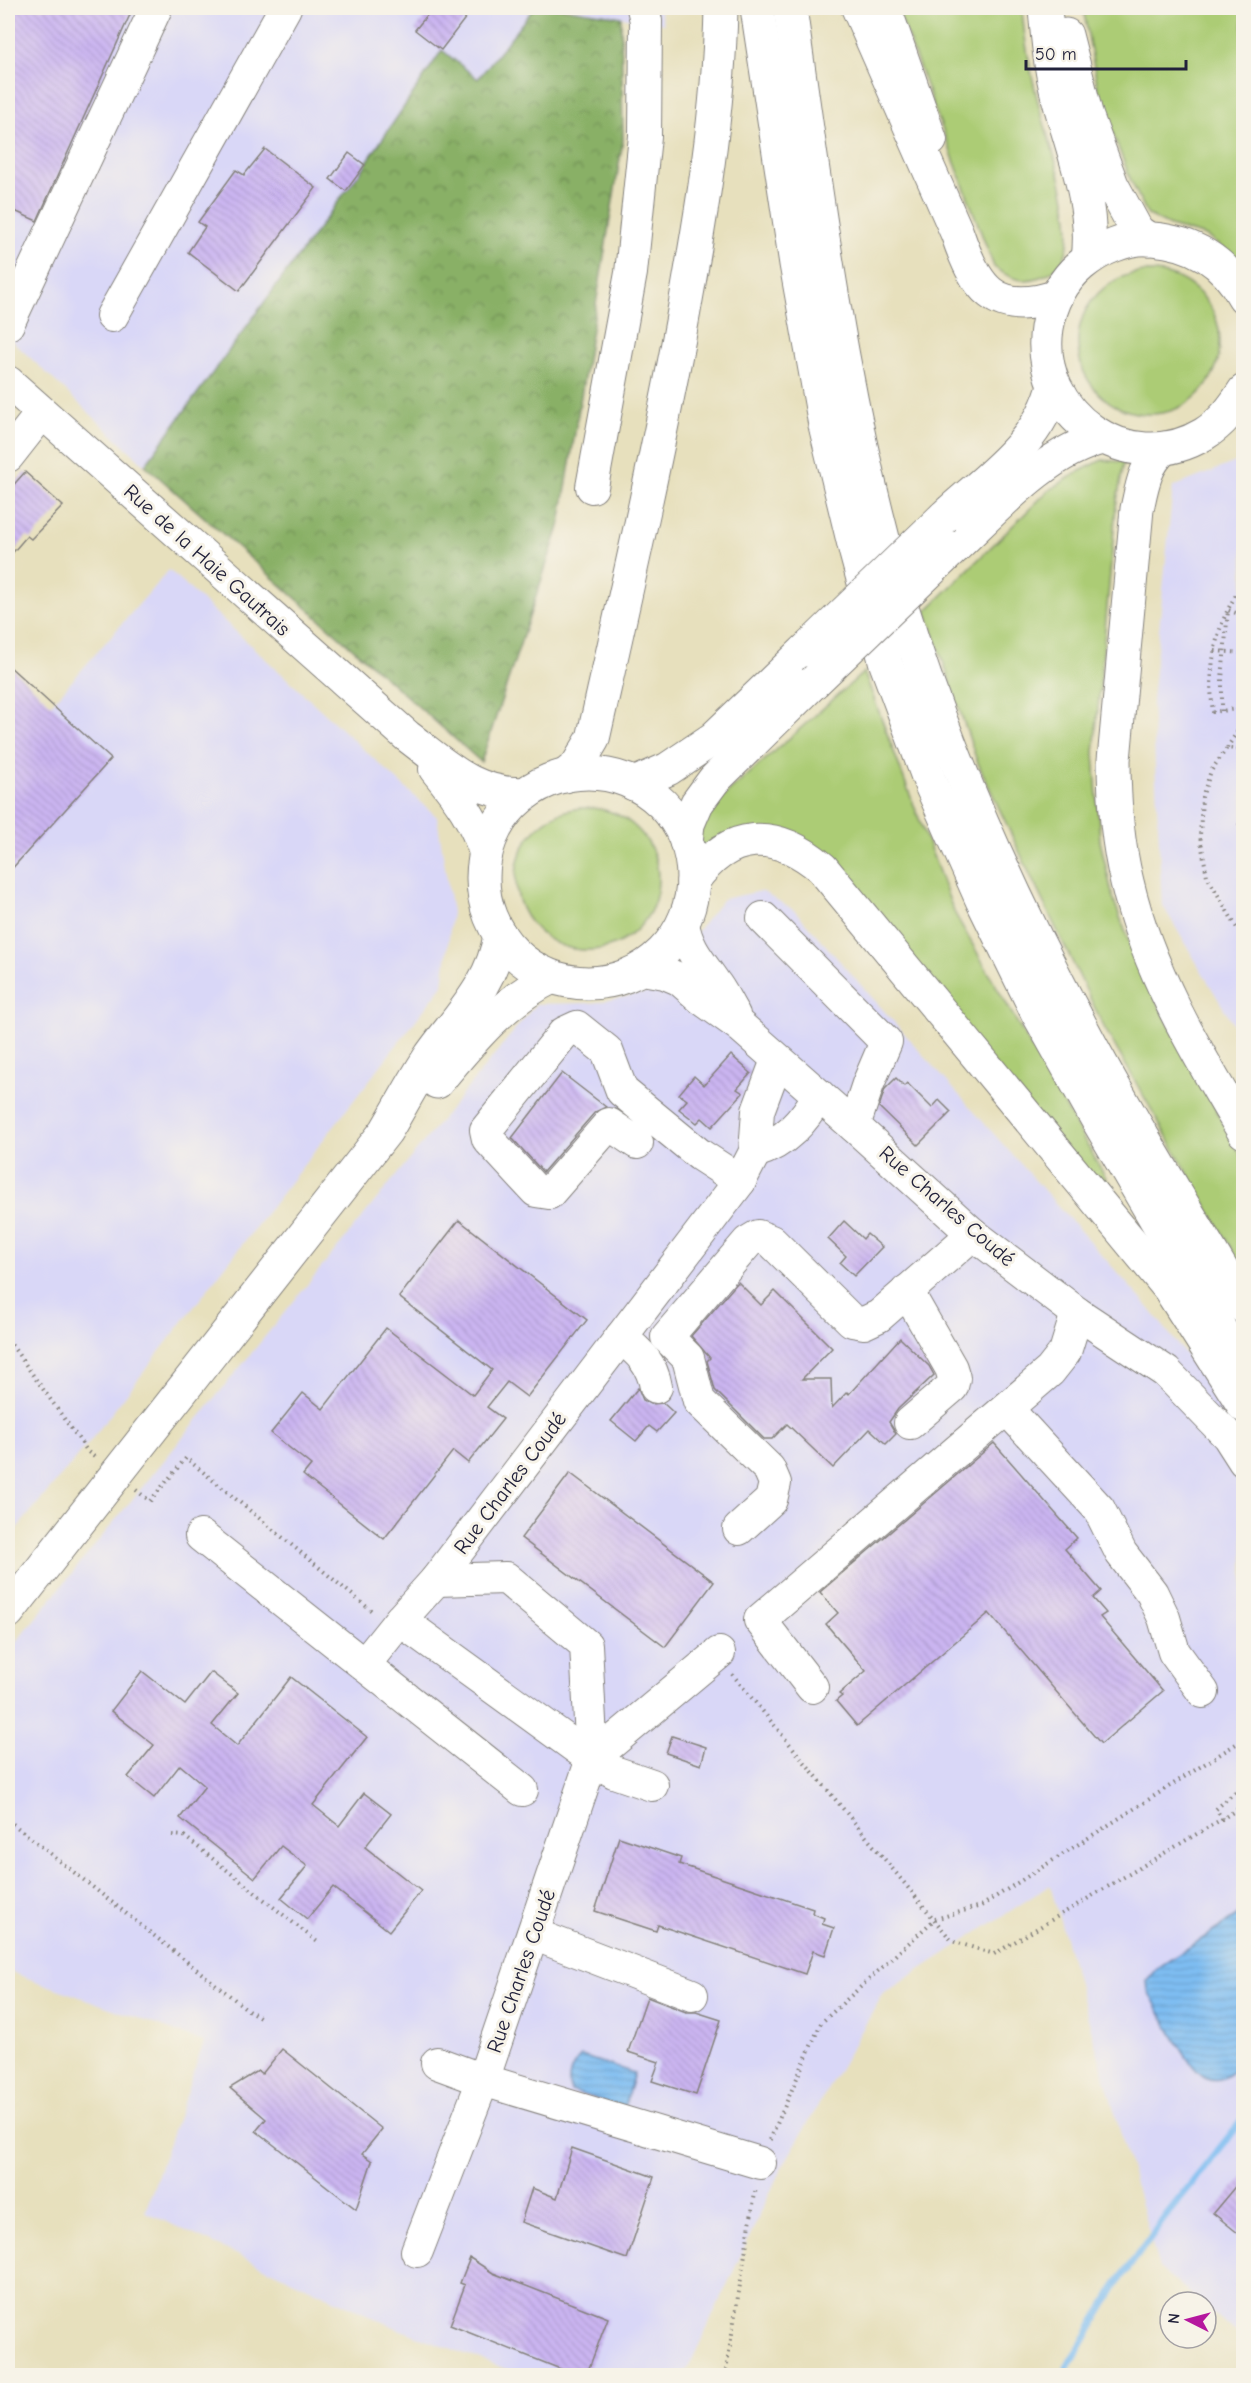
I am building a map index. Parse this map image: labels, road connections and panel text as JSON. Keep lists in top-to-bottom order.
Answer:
{
  "streets": {
    "street": ["Rue de la Haie Gautrais", "Rue Charles Coudé"]
  },
  "scale_bar": "50 m",
  "north": "left"
}
